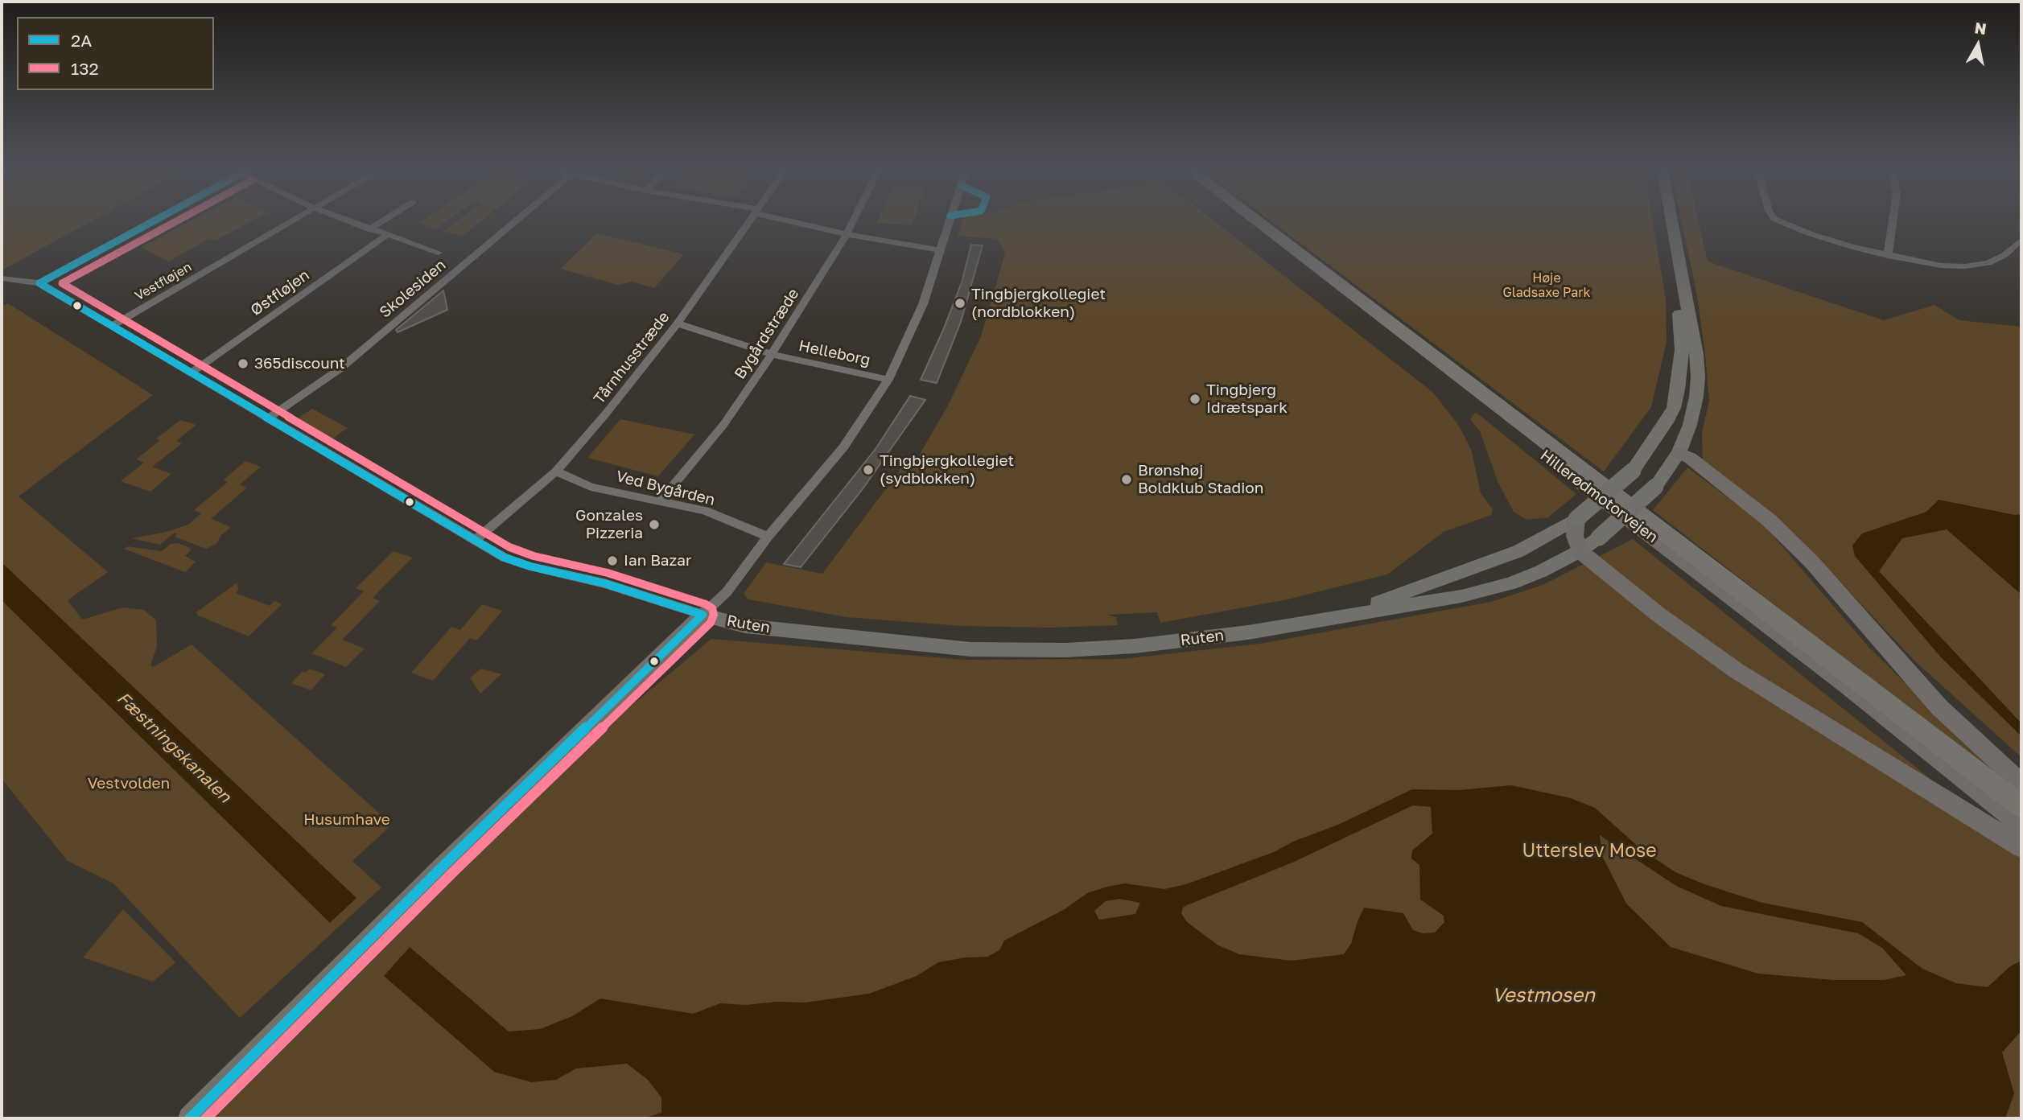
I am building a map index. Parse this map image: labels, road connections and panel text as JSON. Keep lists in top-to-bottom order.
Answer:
{
  "streets": {
    "highway": ["Hillerødmotorvejen"],
    "street": [
      "Vestfløjen",
      "Skolesiden",
      "Østfløjen",
      "Bygårdstræde",
      "Helleborg",
      "Tårnhusstræde",
      "Ved Bygården",
      "Ruten"
    ]
  },
  "crossings": [
    ["Vestfløjen", "Ruten"],
    ["Skolesiden", "Ruten"],
    ["Østfløjen", "Ruten"],
    ["Bygårdstræde", "Helleborg"],
    ["Bygårdstræde", "Ved Bygården"],
    ["Helleborg", "Tårnhusstræde"],
    ["Tårnhusstræde", "Ved Bygården"],
    ["Tårnhusstræde", "Ruten"]
  ],
  "water": ["Fæstningskanalen", "Vestmosen"],
  "parks": [
    "Høje Gladsaxe Park",
    "Vestvolden",
    "Husumhave",
    "Utterslev Mose"
  ],
  "places": [
    "Tingbjergkollegiet (nordblokken)",
    "365discount",
    "Tingbjerg Idrætspark",
    "Tingbjergkollegiet (sydblokken)",
    "Brønshøj Boldklub Stadion",
    "Gonzales Pizzeria",
    "Ian Bazar"
  ],
  "lines": ["transit line 2A", "transit line 132"],
  "legend": ["2A", "132"],
  "north": "top"
}
